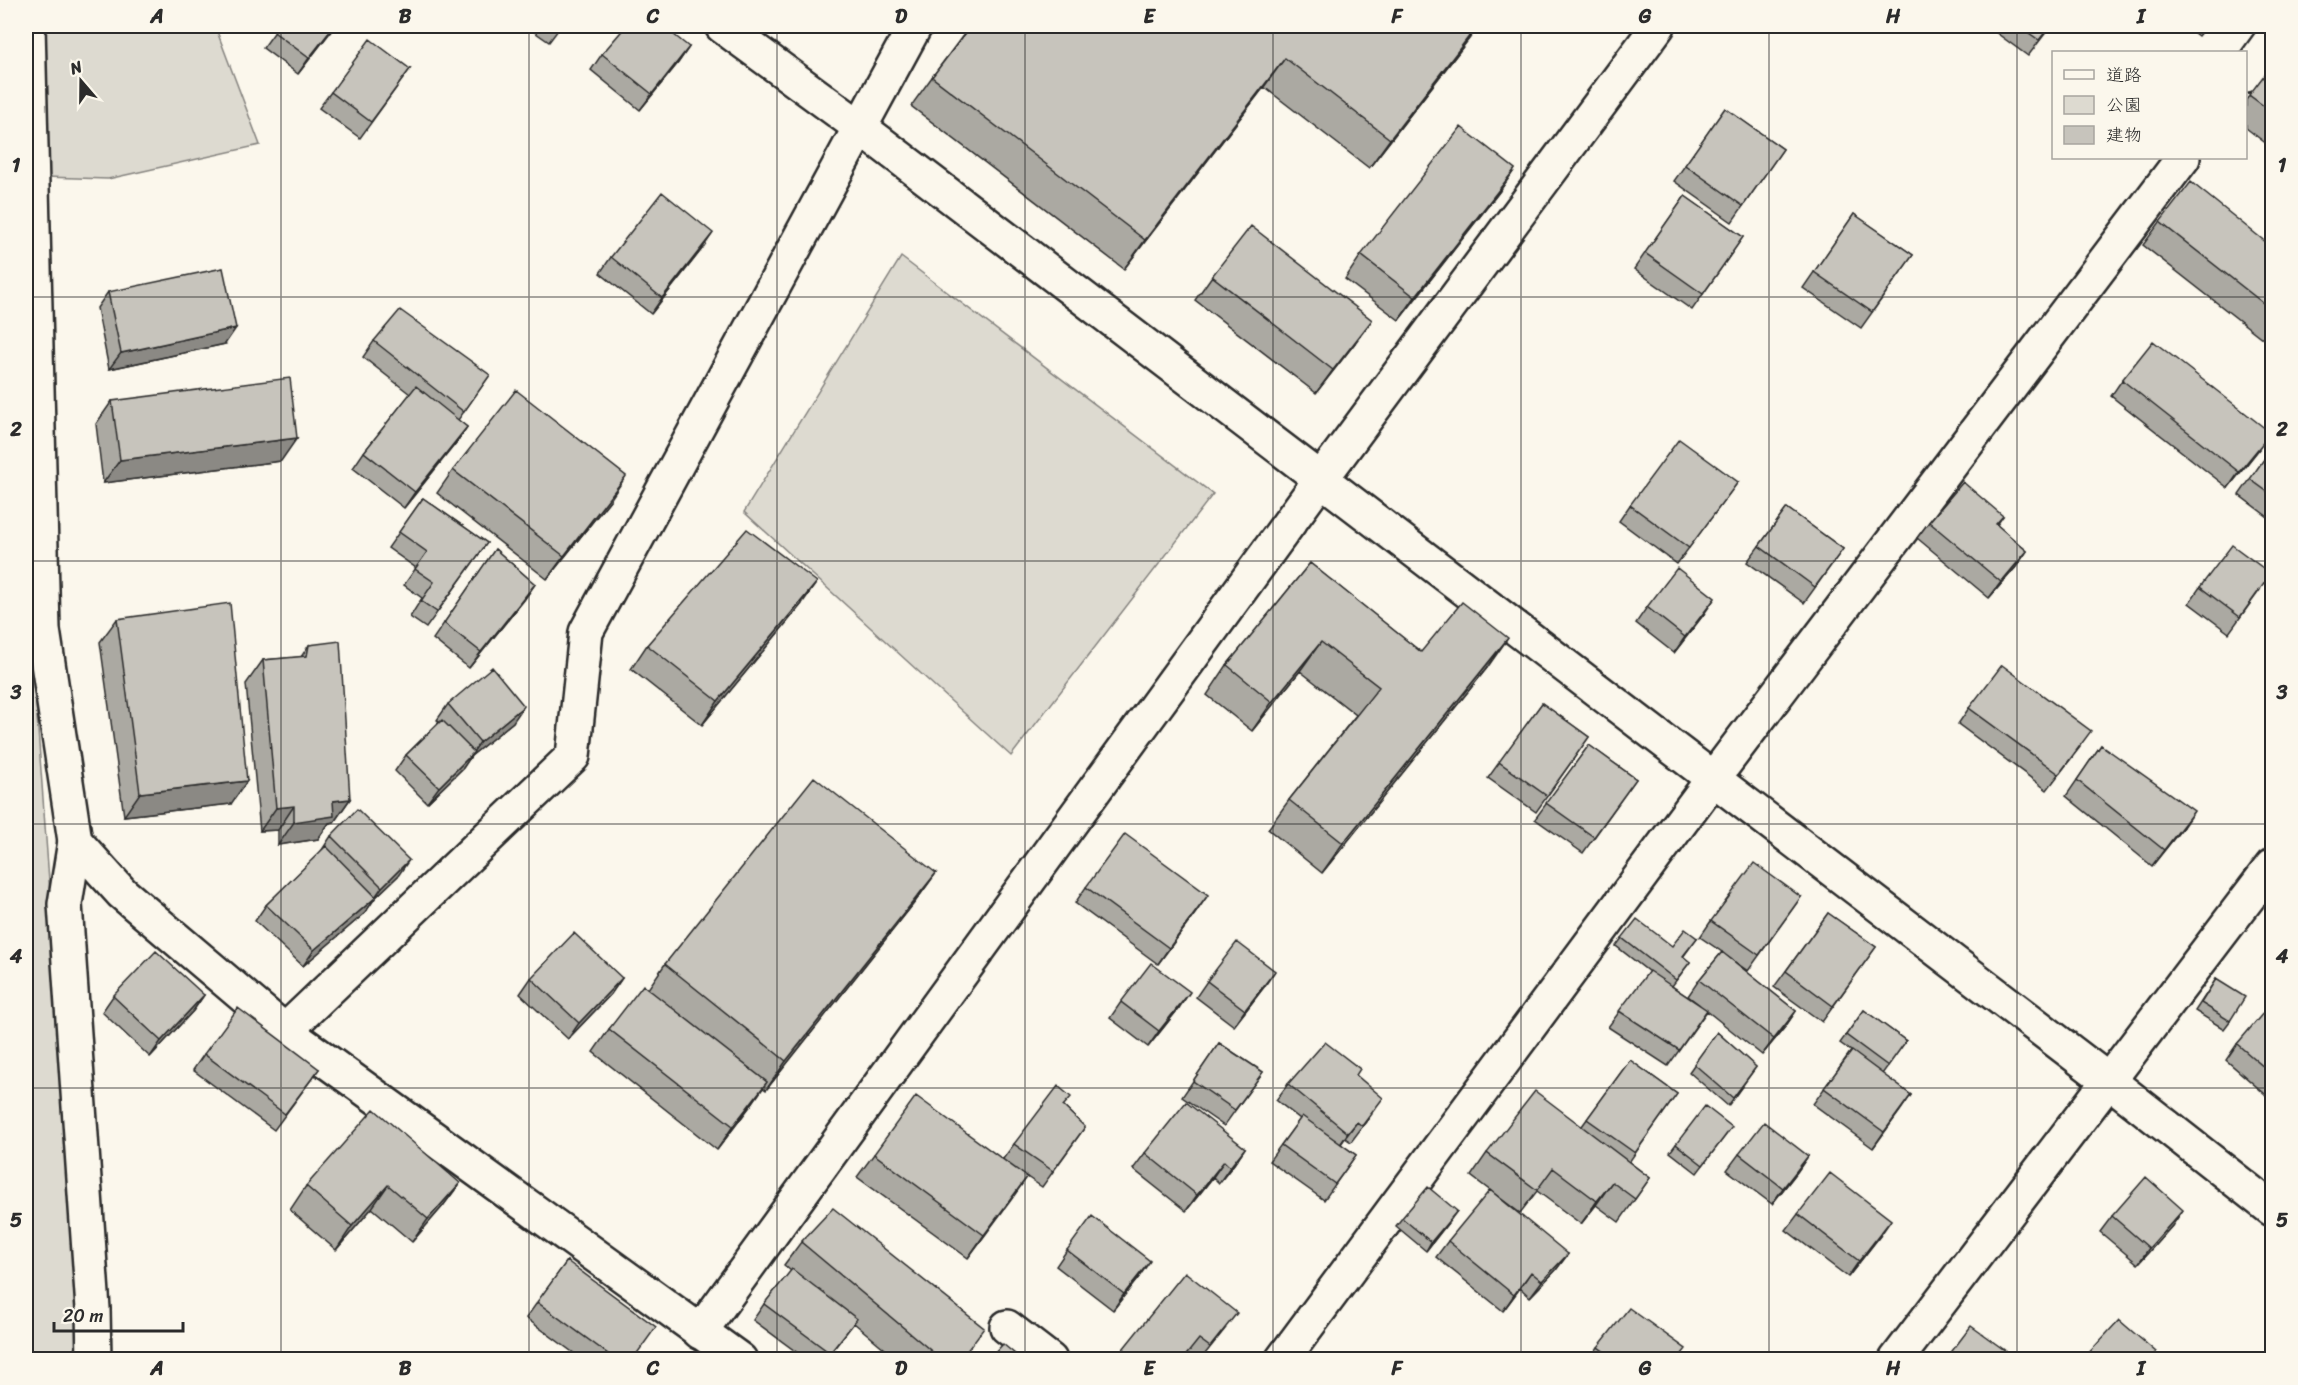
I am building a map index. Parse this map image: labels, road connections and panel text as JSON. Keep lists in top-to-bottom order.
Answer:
{
  "legend": ["道路", "公園", "建物"],
  "scale_bar": "20 m",
  "north": "top",
  "grid": {
    "columns": [
      "A",
      "B",
      "C",
      "D",
      "E",
      "F",
      "G",
      "H",
      "I"
    ],
    "rows": [
      "1",
      "2",
      "3",
      "4",
      "5"
    ]
  }
}
